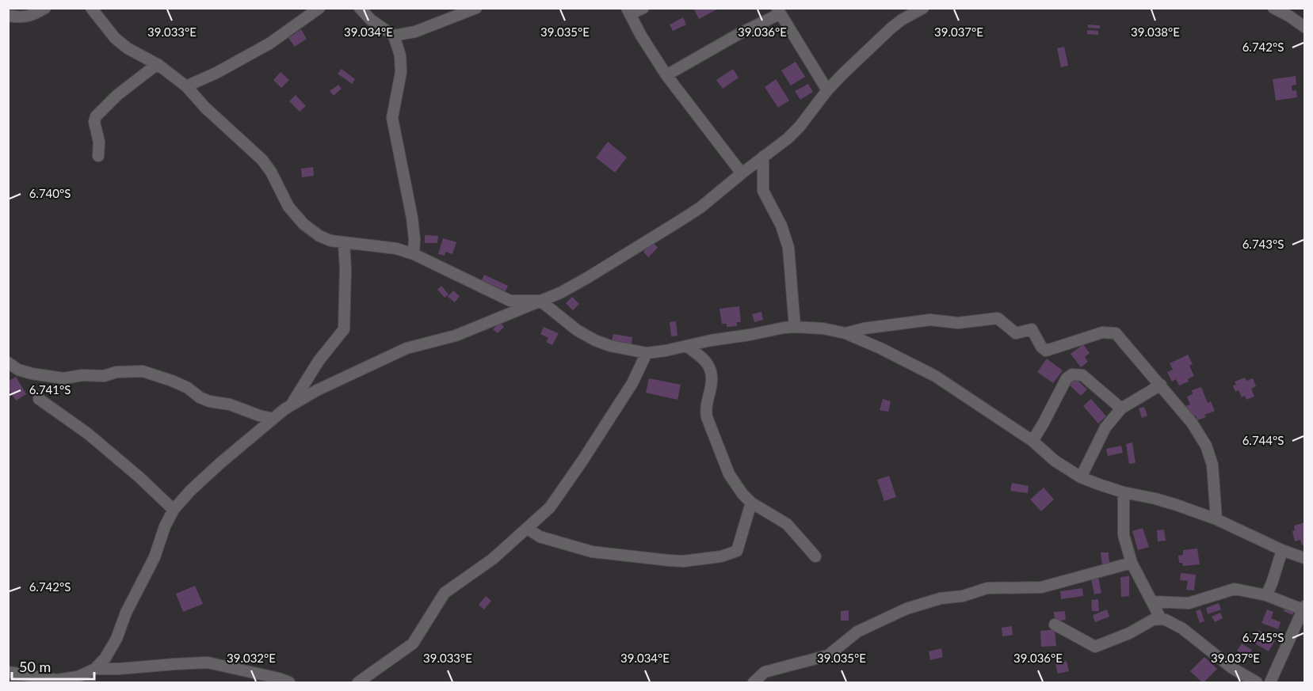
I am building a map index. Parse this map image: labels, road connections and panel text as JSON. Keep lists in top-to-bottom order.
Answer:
{
  "scale_bar": "50 m",
  "coordinates": [
    "39.033°E",
    "39.034°E",
    "39.035°E",
    "39.036°E",
    "39.037°E",
    "39.038°E",
    "6.742°S",
    "6.740°S",
    "6.743°S",
    "6.741°S",
    "6.744°S",
    "6.745°S",
    "39.032°E"
  ]
}
